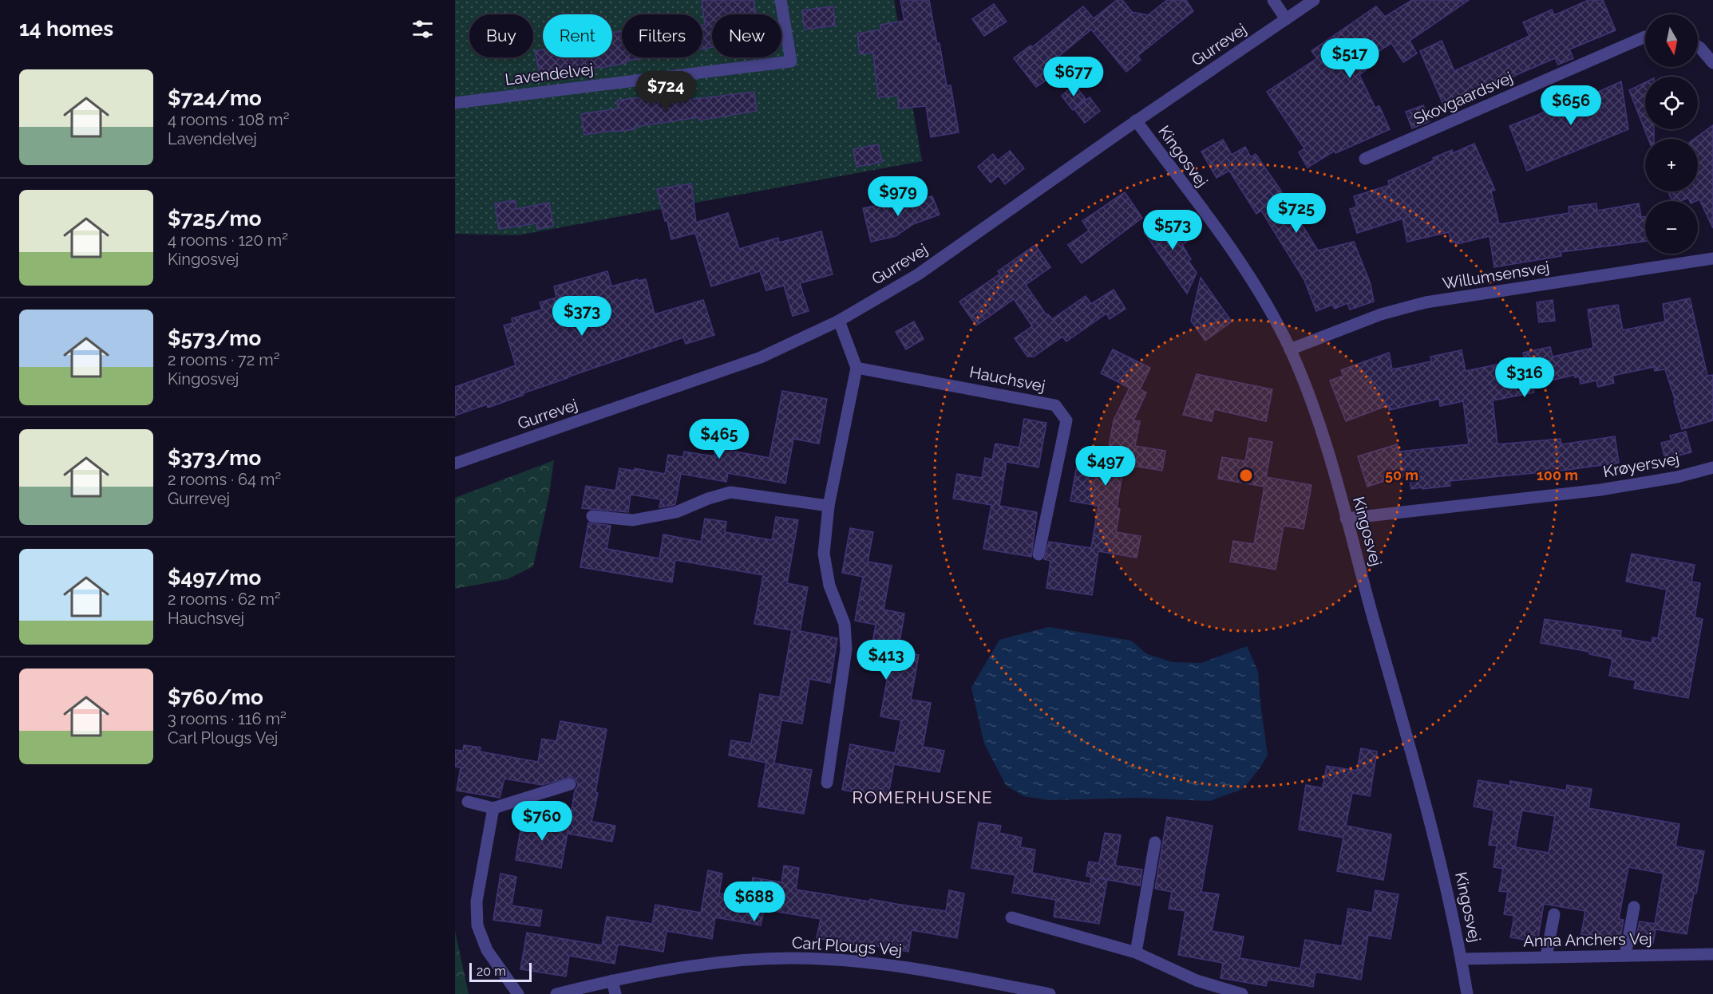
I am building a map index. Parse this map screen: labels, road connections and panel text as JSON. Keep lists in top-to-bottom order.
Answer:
{
  "streets": {
    "street": [
      "Gurrevej",
      "Lavendelvej",
      "Skovgaardsvej",
      "Kingosvej",
      "Willumsensvej",
      "Hauchsvej",
      "Krøyersvej",
      "Anna Anchers Vej",
      "Carl Plougs Vej"
    ]
  },
  "crossings": [
    ["Gurrevej", "Kingosvej"],
    ["Kingosvej", "Willumsensvej"],
    ["Kingosvej", "Krøyersvej"],
    ["Kingosvej", "Anna Anchers Vej"]
  ],
  "districts": ["ROMERHUSENE"],
  "scale_bar": "20 m",
  "north": "bottom",
  "page": {
    "heading": "14 homes",
    "map_buttons": ["+", "−"],
    "chip": [
      "Buy",
      "Rent",
      "Filters",
      "New"
    ],
    "price": [
      "$517",
      "$677",
      "$724",
      "$656",
      "$979",
      "$725",
      "$573",
      "$373",
      "$316",
      "$465",
      "$497",
      "$413",
      "$760",
      "$688"
    ],
    "list": [
      {
        "name": "$724/mo",
        "note": "4 rooms · 108 m² · Lavendelvej"
      },
      {
        "name": "$725/mo",
        "note": "4 rooms · 120 m² · Kingosvej"
      },
      {
        "name": "$573/mo",
        "note": "2 rooms · 72 m² · Kingosvej"
      },
      {
        "name": "$373/mo",
        "note": "2 rooms · 64 m² · Gurrevej"
      },
      {
        "name": "$497/mo",
        "note": "2 rooms · 62 m² · Hauchsvej"
      },
      {
        "name": "$760/mo",
        "note": "3 rooms · 116 m² · Carl Plougs Vej"
      }
    ],
    "scale": "20 m"
  },
  "rings": ["50 m", "100 m"]
}
